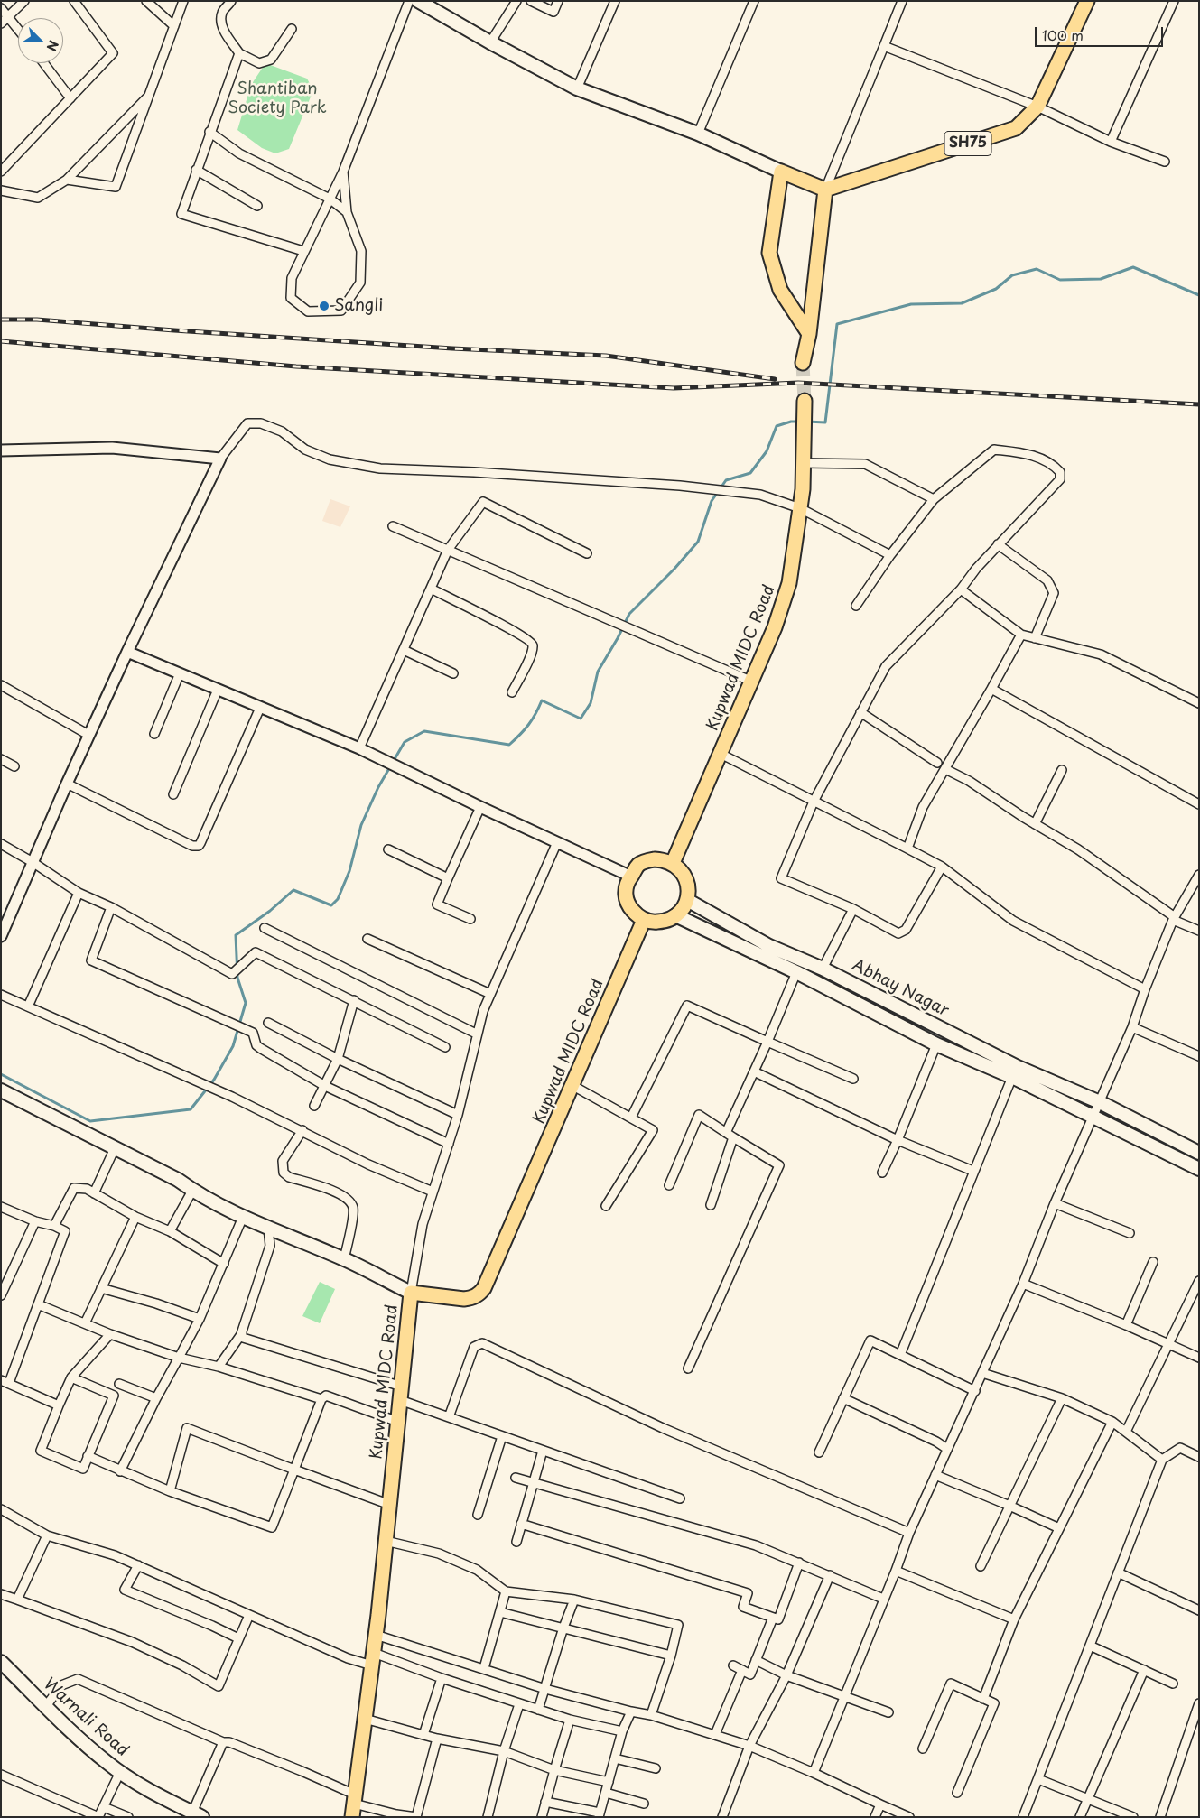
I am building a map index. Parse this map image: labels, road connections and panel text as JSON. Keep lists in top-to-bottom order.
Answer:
{
  "streets": {
    "main road": [
      "SH75",
      "Kupwad MIDC Road",
      "Abhay Nagar",
      "Warnali Road"
    ]
  },
  "crossings": [
    ["Kupwad MIDC Road", "Abhay Nagar"]
  ],
  "parks": ["Shantiban Society Park"],
  "places": ["Sangli"],
  "scale_bar": "100 m",
  "north": "bottom right"
}
